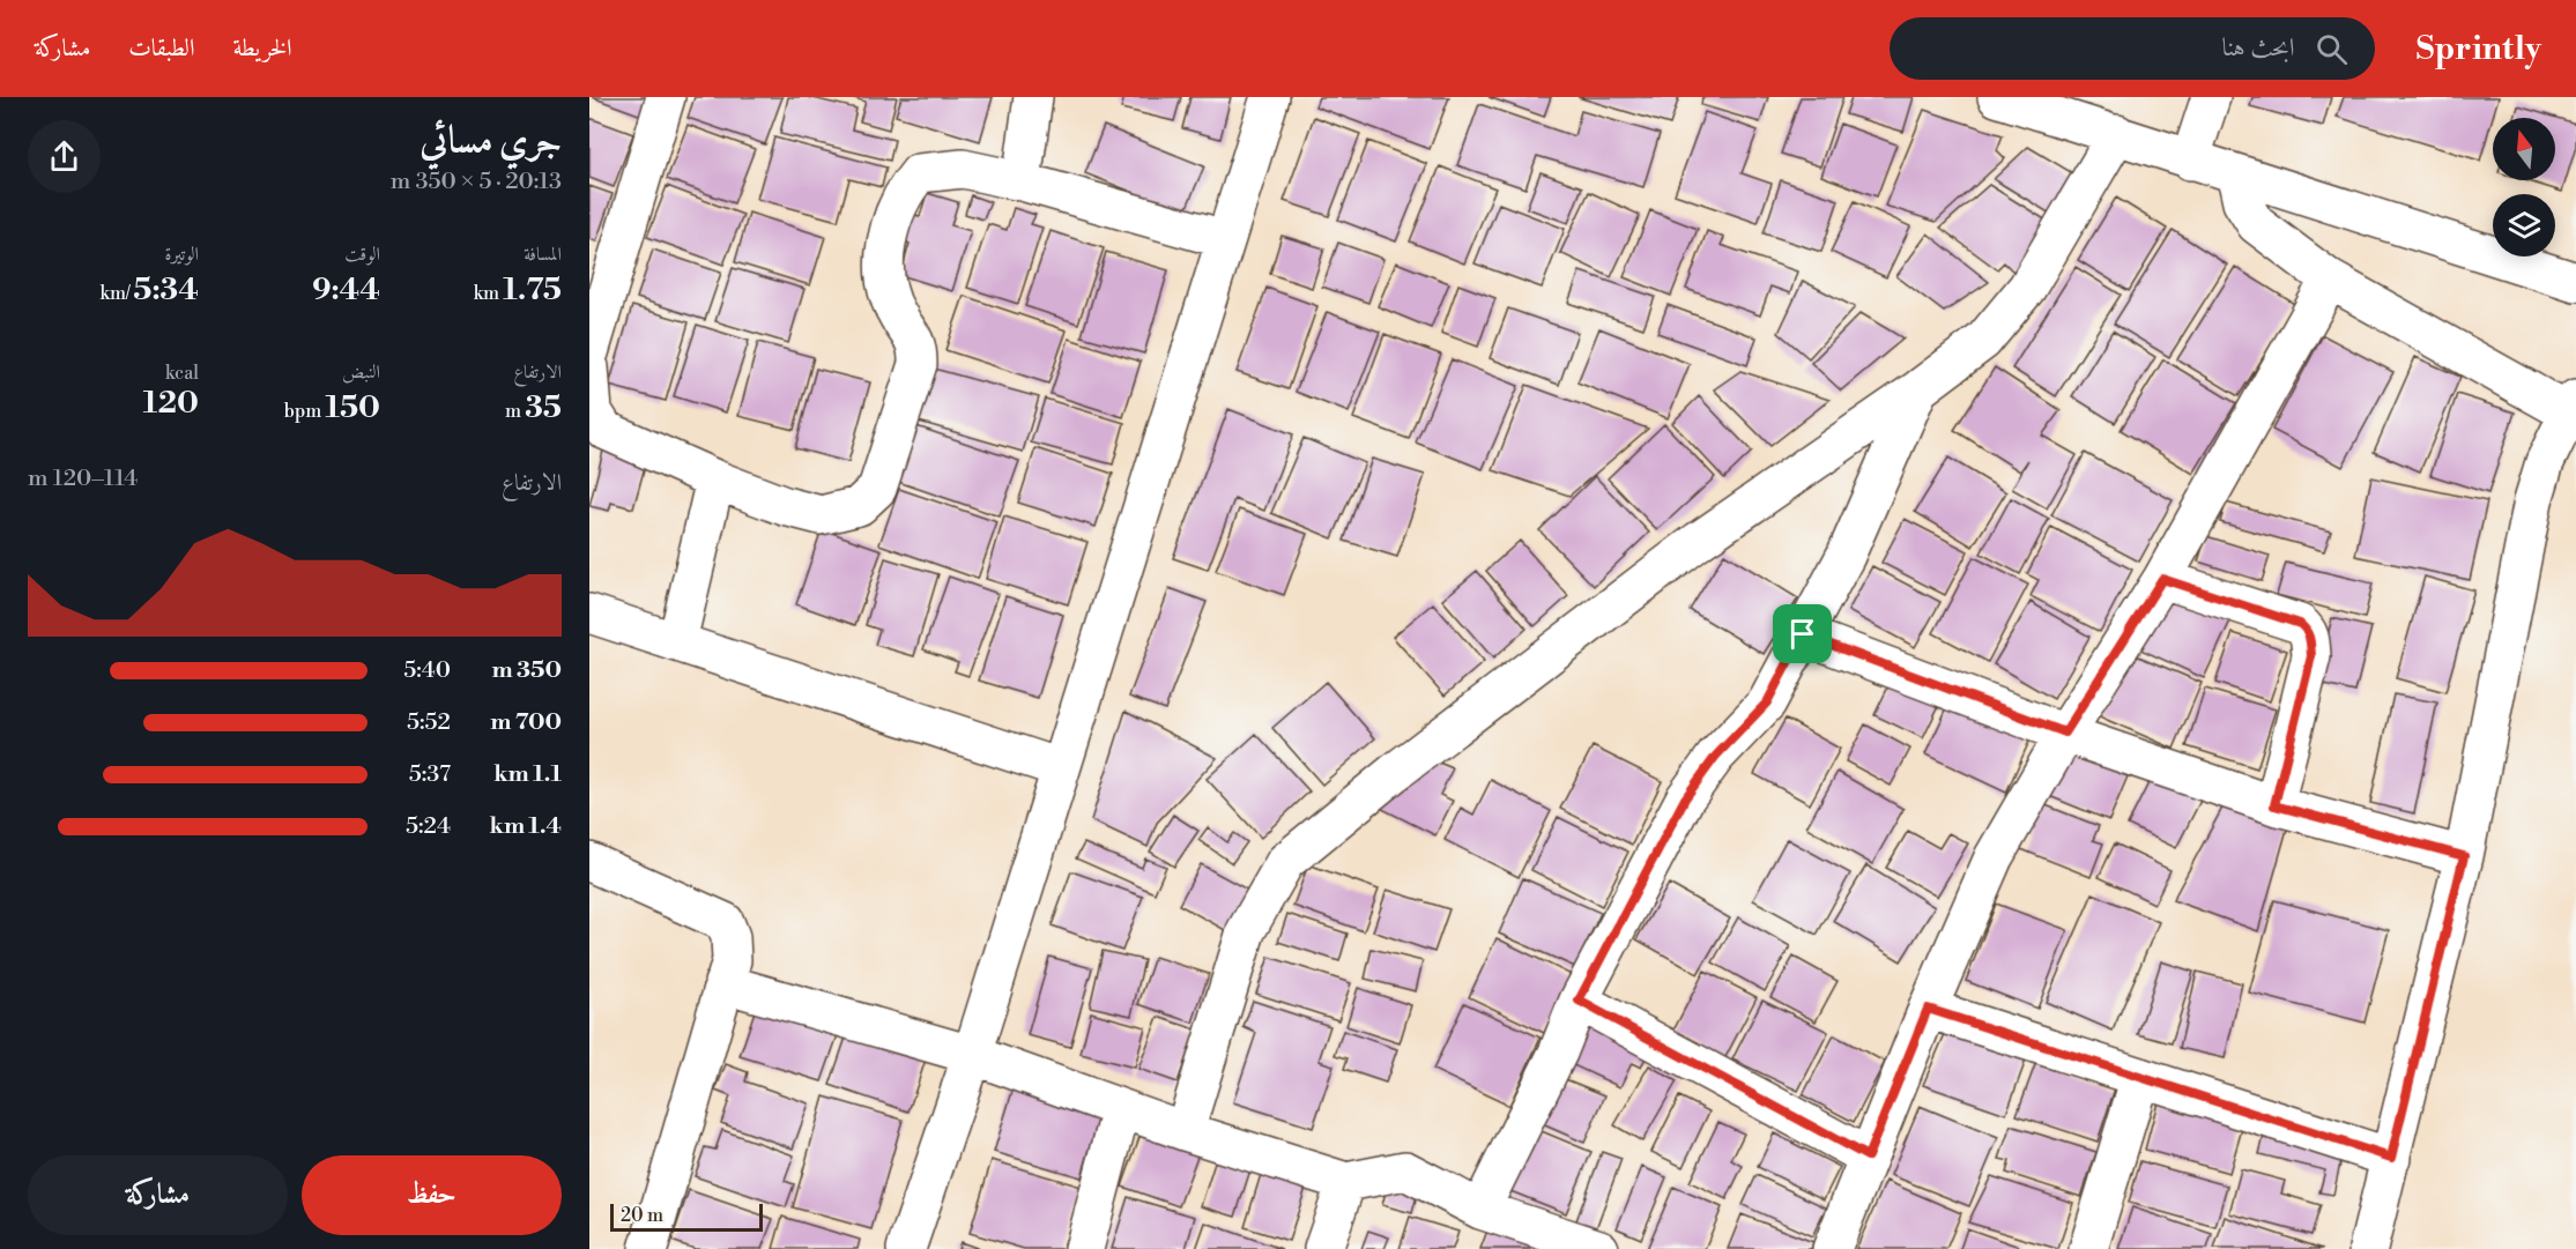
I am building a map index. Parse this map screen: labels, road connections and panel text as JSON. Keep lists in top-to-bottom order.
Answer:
{
  "scale_bar": "20 m",
  "north": "top",
  "page": {
    "header": "Sprintly",
    "search": "ابحث هنا",
    "nav": ["الخريطة", "الطبقات", "مشاركة"],
    "heading": ["جري مسائي", "20:13 · 5 × 350 m"],
    "stats": [
      ["المسافة", "1.75 km"],
      ["الوقت", "9:44"],
      ["الوتيرة", "5:34 /km"],
      ["الارتفاع", "35 m"],
      ["النبض", "150 bpm"],
      ["kcal", "120"]
    ],
    "chart": ["الارتفاع", "114–120 m"],
    "list": [
      {
        "name": "350 m",
        "note": "5:40"
      },
      {
        "name": "700 m",
        "note": "5:52"
      },
      {
        "name": "1.1 km",
        "note": "5:37"
      },
      {
        "name": "1.4 km",
        "note": "5:24"
      }
    ],
    "buttons": ["حفظ", "مشاركة"],
    "scale": "20 m"
  }
}
